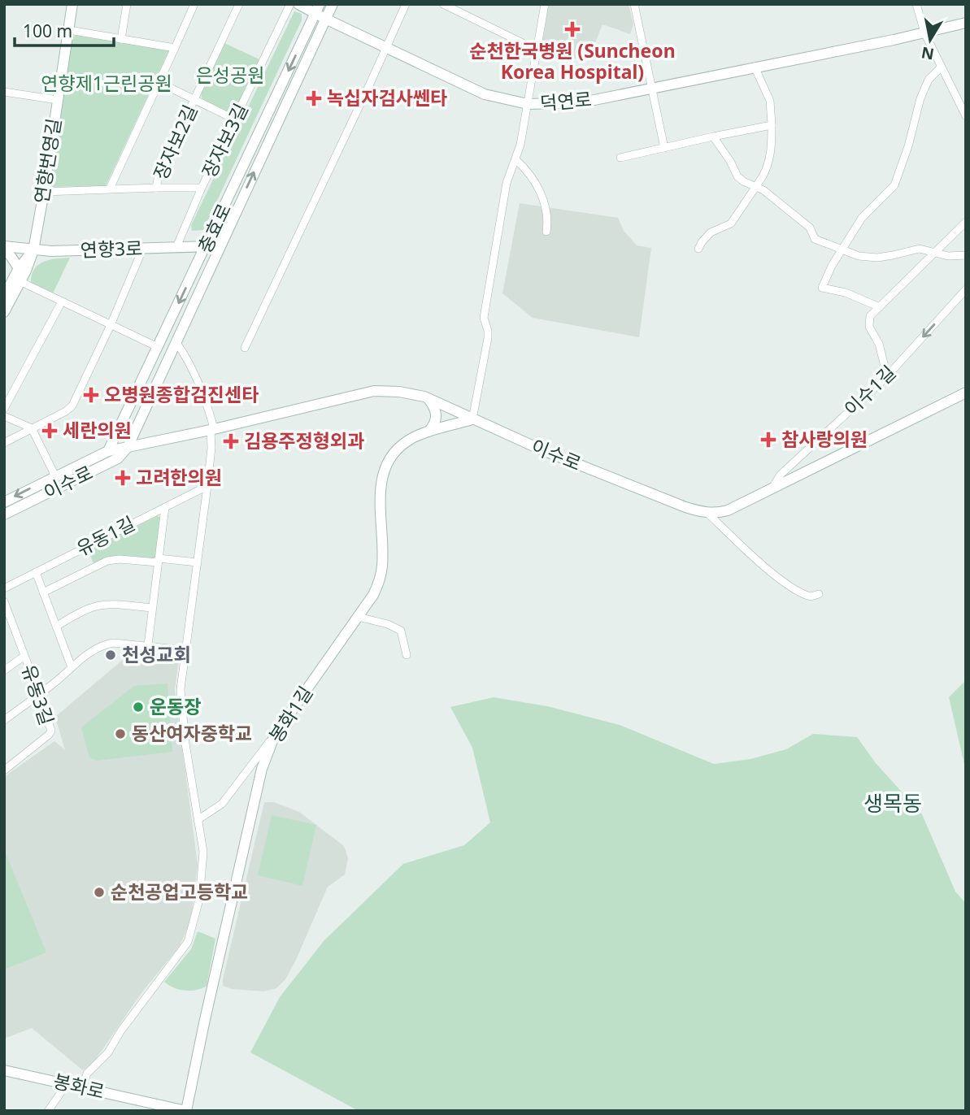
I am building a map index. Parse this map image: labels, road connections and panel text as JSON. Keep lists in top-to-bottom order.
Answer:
{
  "streets": {
    "main road": [
      "덕연로",
      "연향번영길",
      "충효로",
      "연향3로",
      "이수로",
      "봉화1길",
      "봉화로"
    ],
    "street": [
      "장자보3길",
      "장자보2길",
      "이수1길",
      "유동1길",
      "유동3길"
    ]
  },
  "crossings": [
    ["덕연로", "충효로"],
    ["장자보3길", "연향3로"],
    ["연향번영길", "연향3로"],
    ["충효로", "연향3로"],
    ["충효로", "이수로"],
    ["이수로", "봉화1길"],
    ["봉화1길", "봉화로"]
  ],
  "districts": ["생목동"],
  "parks": ["은성공원", "연향제1근린공원"],
  "places": {
    "health": [
      "순천한국병원 (Suncheon Korea Hospital)",
      "녹십자검사쎈타",
      "오병원종합검진센타",
      "세란의원",
      "참사랑의원",
      "김용주정형외과",
      "고려한의원"
    ],
    "other": [
      "천성교회",
      "운동장",
      "동산여자중학교",
      "순천공업고등학교"
    ]
  },
  "scale_bar": "100 m",
  "north": "bottom"
}
